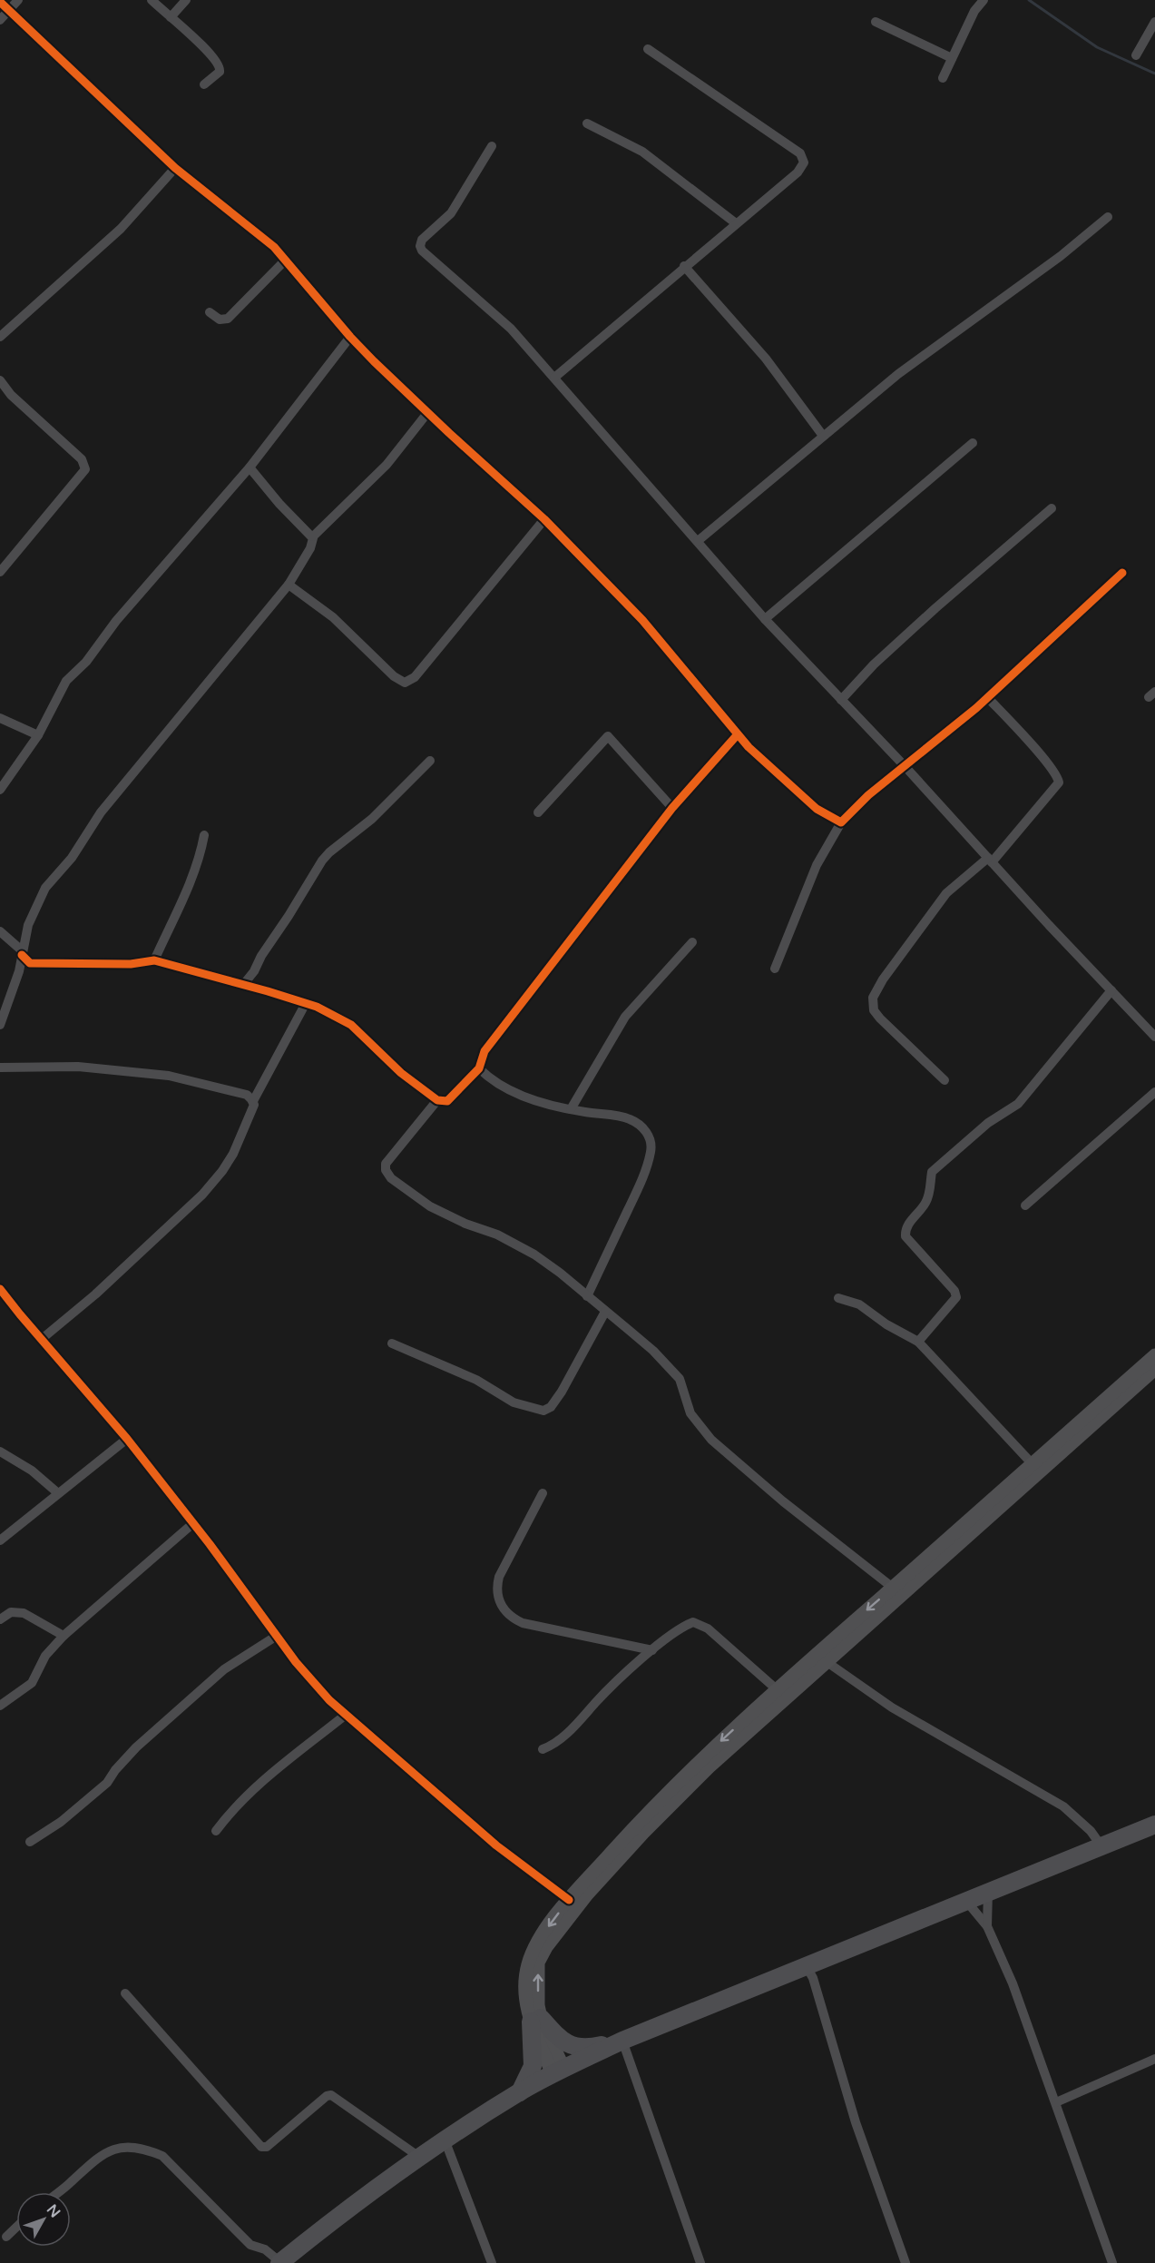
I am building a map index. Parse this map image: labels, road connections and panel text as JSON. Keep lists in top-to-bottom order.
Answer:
{
  "north": "top right"
}
